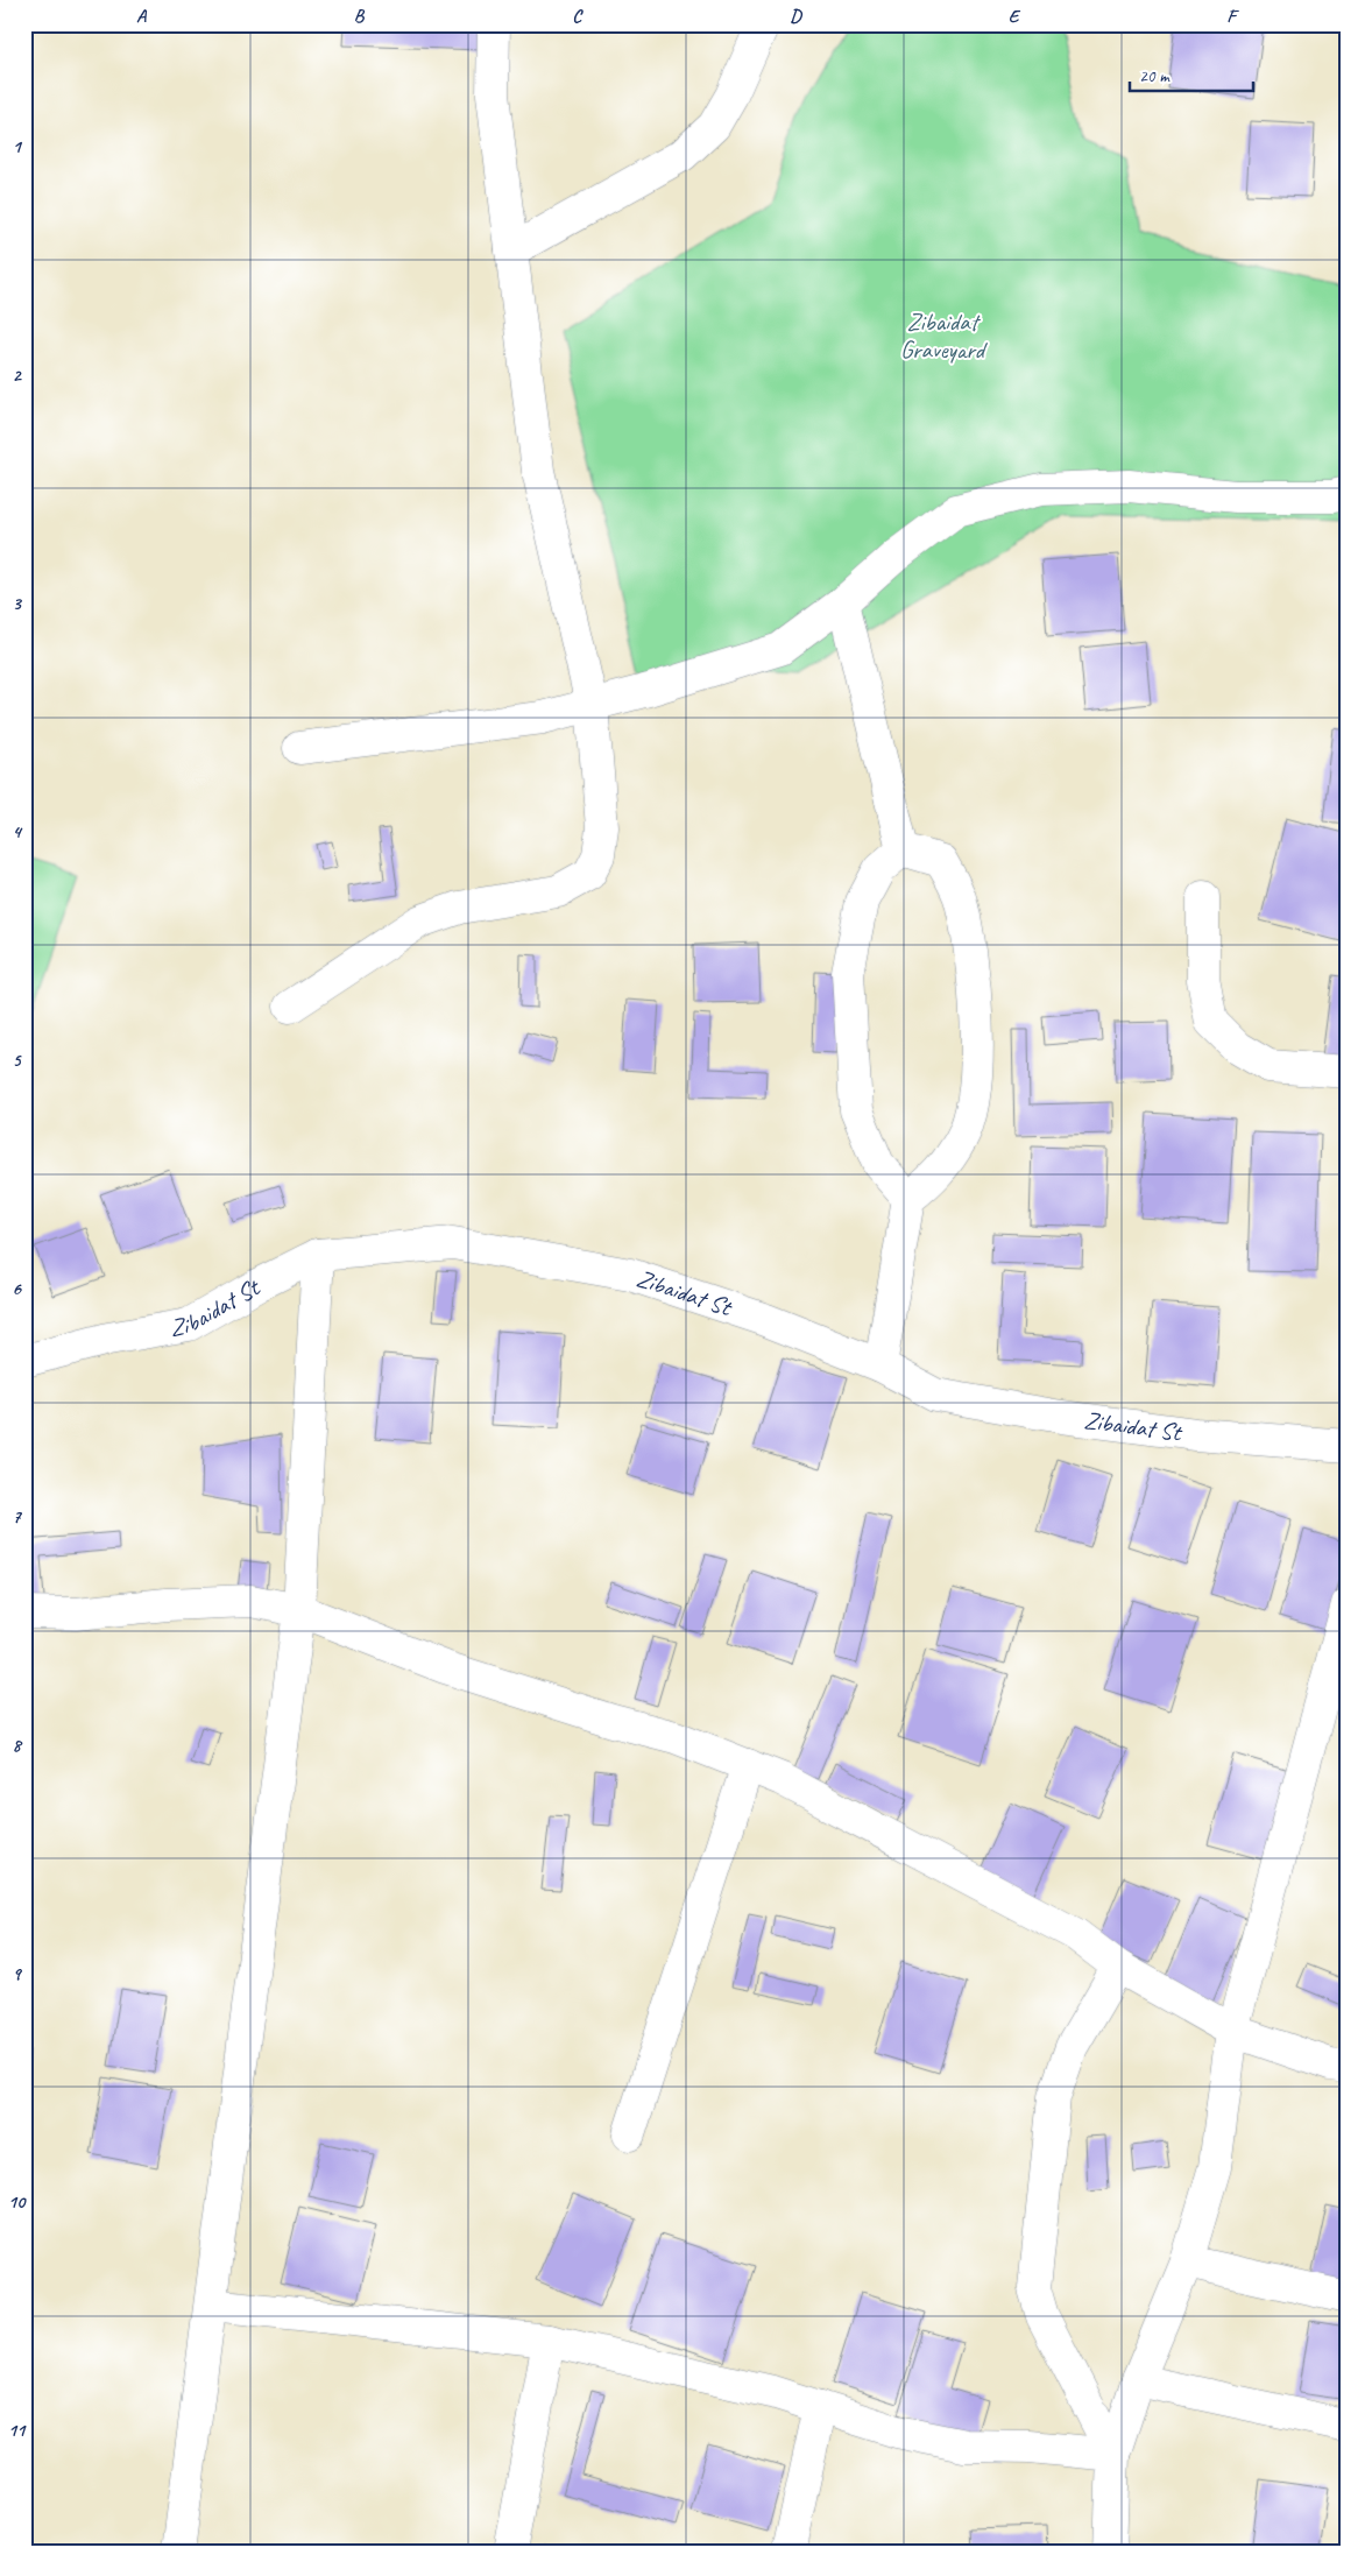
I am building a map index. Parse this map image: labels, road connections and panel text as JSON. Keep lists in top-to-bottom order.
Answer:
{
  "streets": {
    "street": ["Zibaidat St"]
  },
  "parks": ["Zibaidat Graveyard"],
  "scale_bar": "20 m",
  "grid": {
    "columns": [
      "A",
      "B",
      "C",
      "D",
      "E",
      "F"
    ],
    "rows": [
      "1",
      "2",
      "3",
      "4",
      "5",
      "6",
      "7",
      "8",
      "9",
      "10",
      "11"
    ]
  }
}
